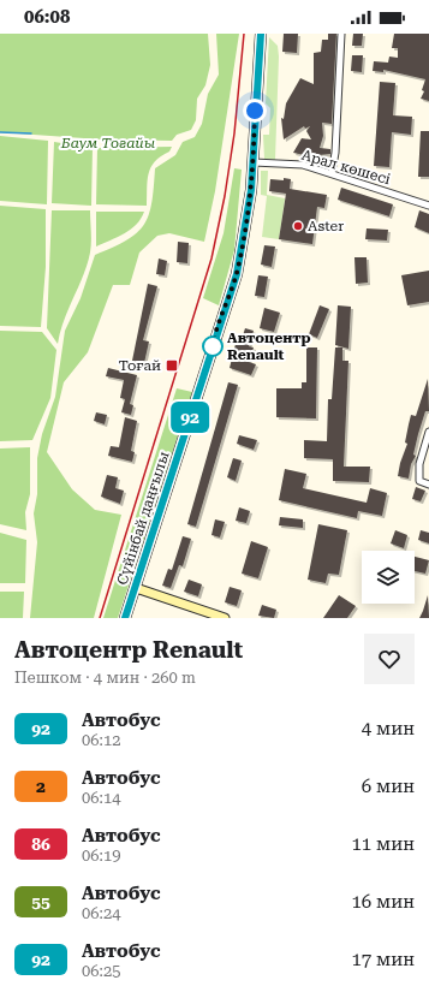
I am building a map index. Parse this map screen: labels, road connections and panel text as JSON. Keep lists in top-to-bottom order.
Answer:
{
  "streets": {
    "main road": ["Сүйінбай даңғылы"],
    "street": ["Арал көшесі"]
  },
  "crossings": [
    ["Арал көшесі", "Сүйінбай даңғылы"]
  ],
  "parks": ["Баум Тоғайы"],
  "places": {
    "other": ["Aster", "Автоцентр Renault"],
    "transit": ["Тоғай"]
  },
  "lines": ["bus line 92"],
  "page": {
    "status": "06:08",
    "on_map": "92",
    "heading": ["Автоцентр Renault", "Пешком · 4 мин · 260 m"],
    "list": [
      {
        "mark": "92",
        "name": "Автобус",
        "note": "06:12",
        "value": "4 мин"
      },
      {
        "mark": "2",
        "name": "Автобус",
        "note": "06:14",
        "value": "6 мин"
      },
      {
        "mark": "86",
        "name": "Автобус",
        "note": "06:19",
        "value": "11 мин"
      },
      {
        "mark": "55",
        "name": "Автобус",
        "note": "06:24",
        "value": "16 мин"
      },
      {
        "mark": "92",
        "name": "Автобус",
        "note": "06:25",
        "value": "17 мин"
      }
    ]
  }
}
